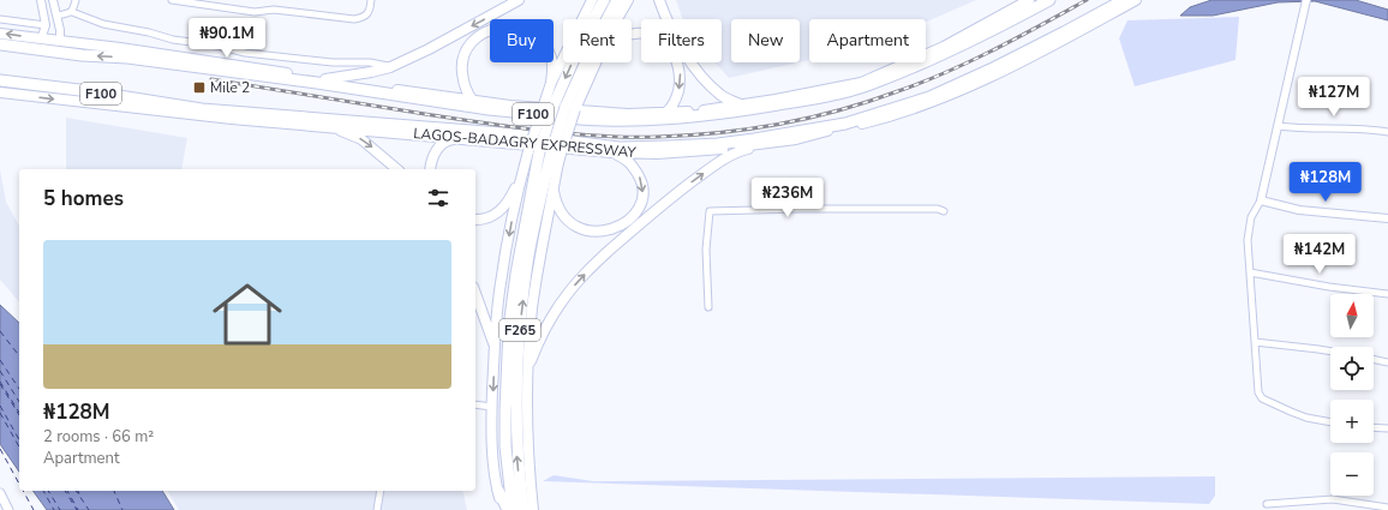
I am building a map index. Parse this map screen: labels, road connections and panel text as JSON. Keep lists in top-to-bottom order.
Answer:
{
  "streets": {
    "highway": ["F100", "LAGOS-BADAGRY EXPRESSWAY", "F265"]
  },
  "places": {
    "transit": ["Mile 2"]
  },
  "north": "top",
  "page": {
    "price": [
      "₦90.1M",
      "₦127M",
      "₦128M",
      "₦236M",
      "₦142M"
    ],
    "chip": [
      "Buy",
      "Rent",
      "Filters",
      "New",
      "Apartment"
    ],
    "heading": "5 homes",
    "list": [
      {
        "name": "₦128M",
        "note": "2 rooms · 66 m² · Apartment"
      }
    ],
    "map_buttons": ["+", "−"]
  }
}
